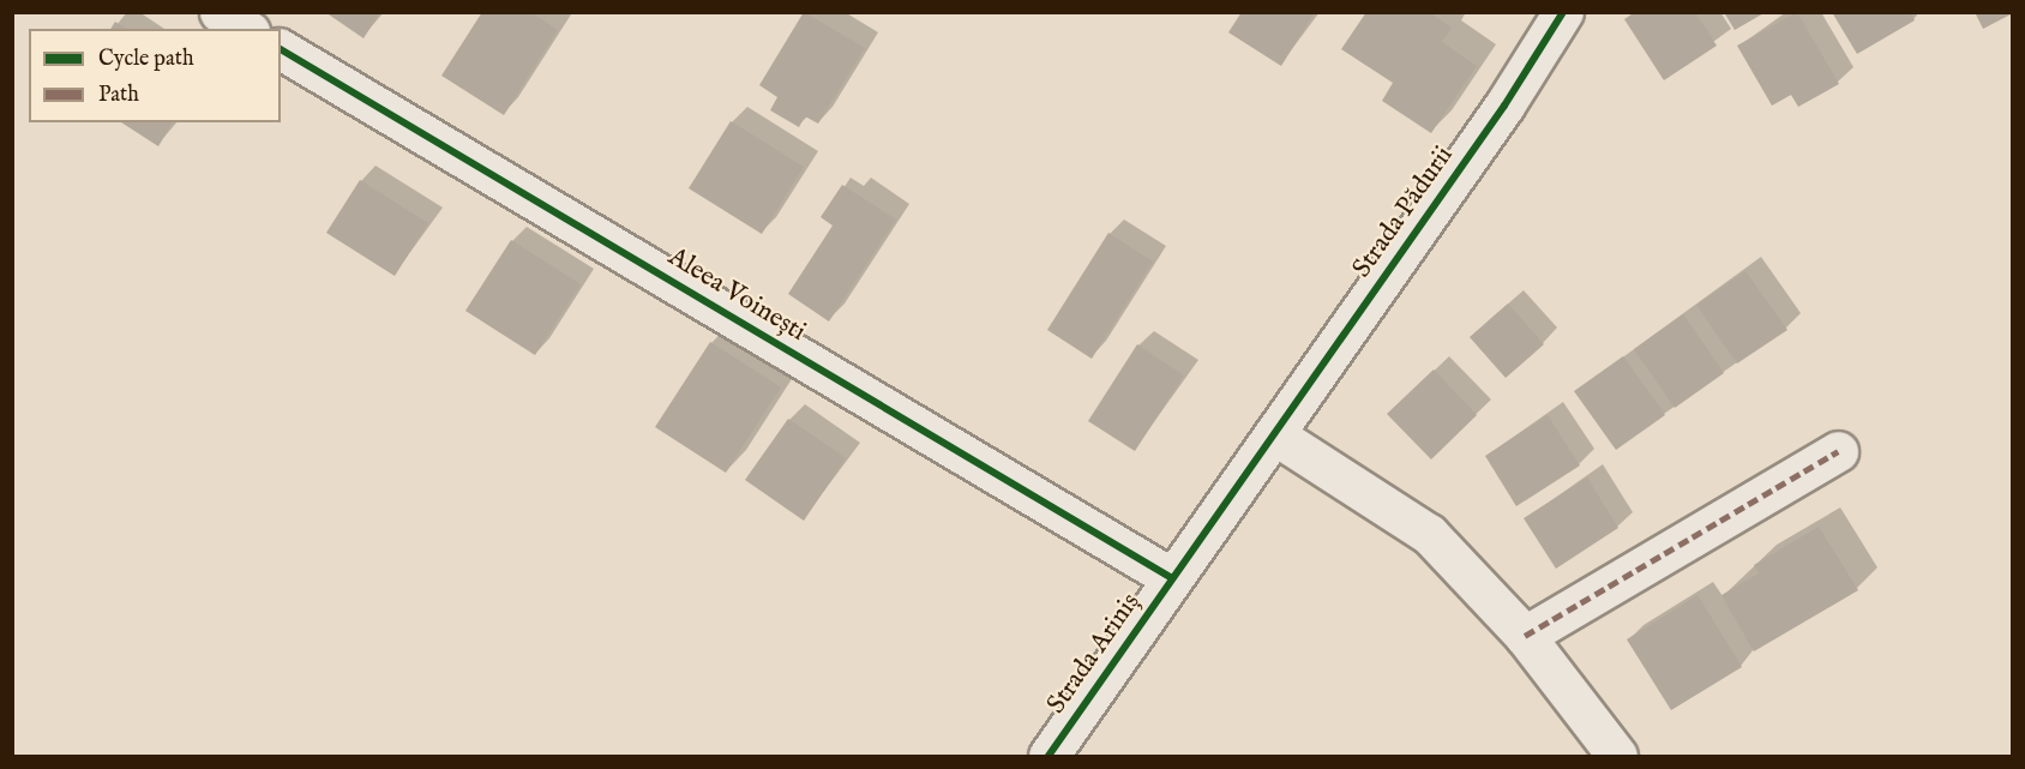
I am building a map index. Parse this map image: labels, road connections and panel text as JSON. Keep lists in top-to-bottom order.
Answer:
{
  "streets": {
    "street": ["Strada Pădurii", "Aleea Voinești", "Strada Ariniș"]
  },
  "crossings": [
    ["Strada Pădurii", "Strada Ariniș"],
    ["Aleea Voinești", "Strada Ariniș"]
  ],
  "legend": ["Cycle path", "Path"]
}
